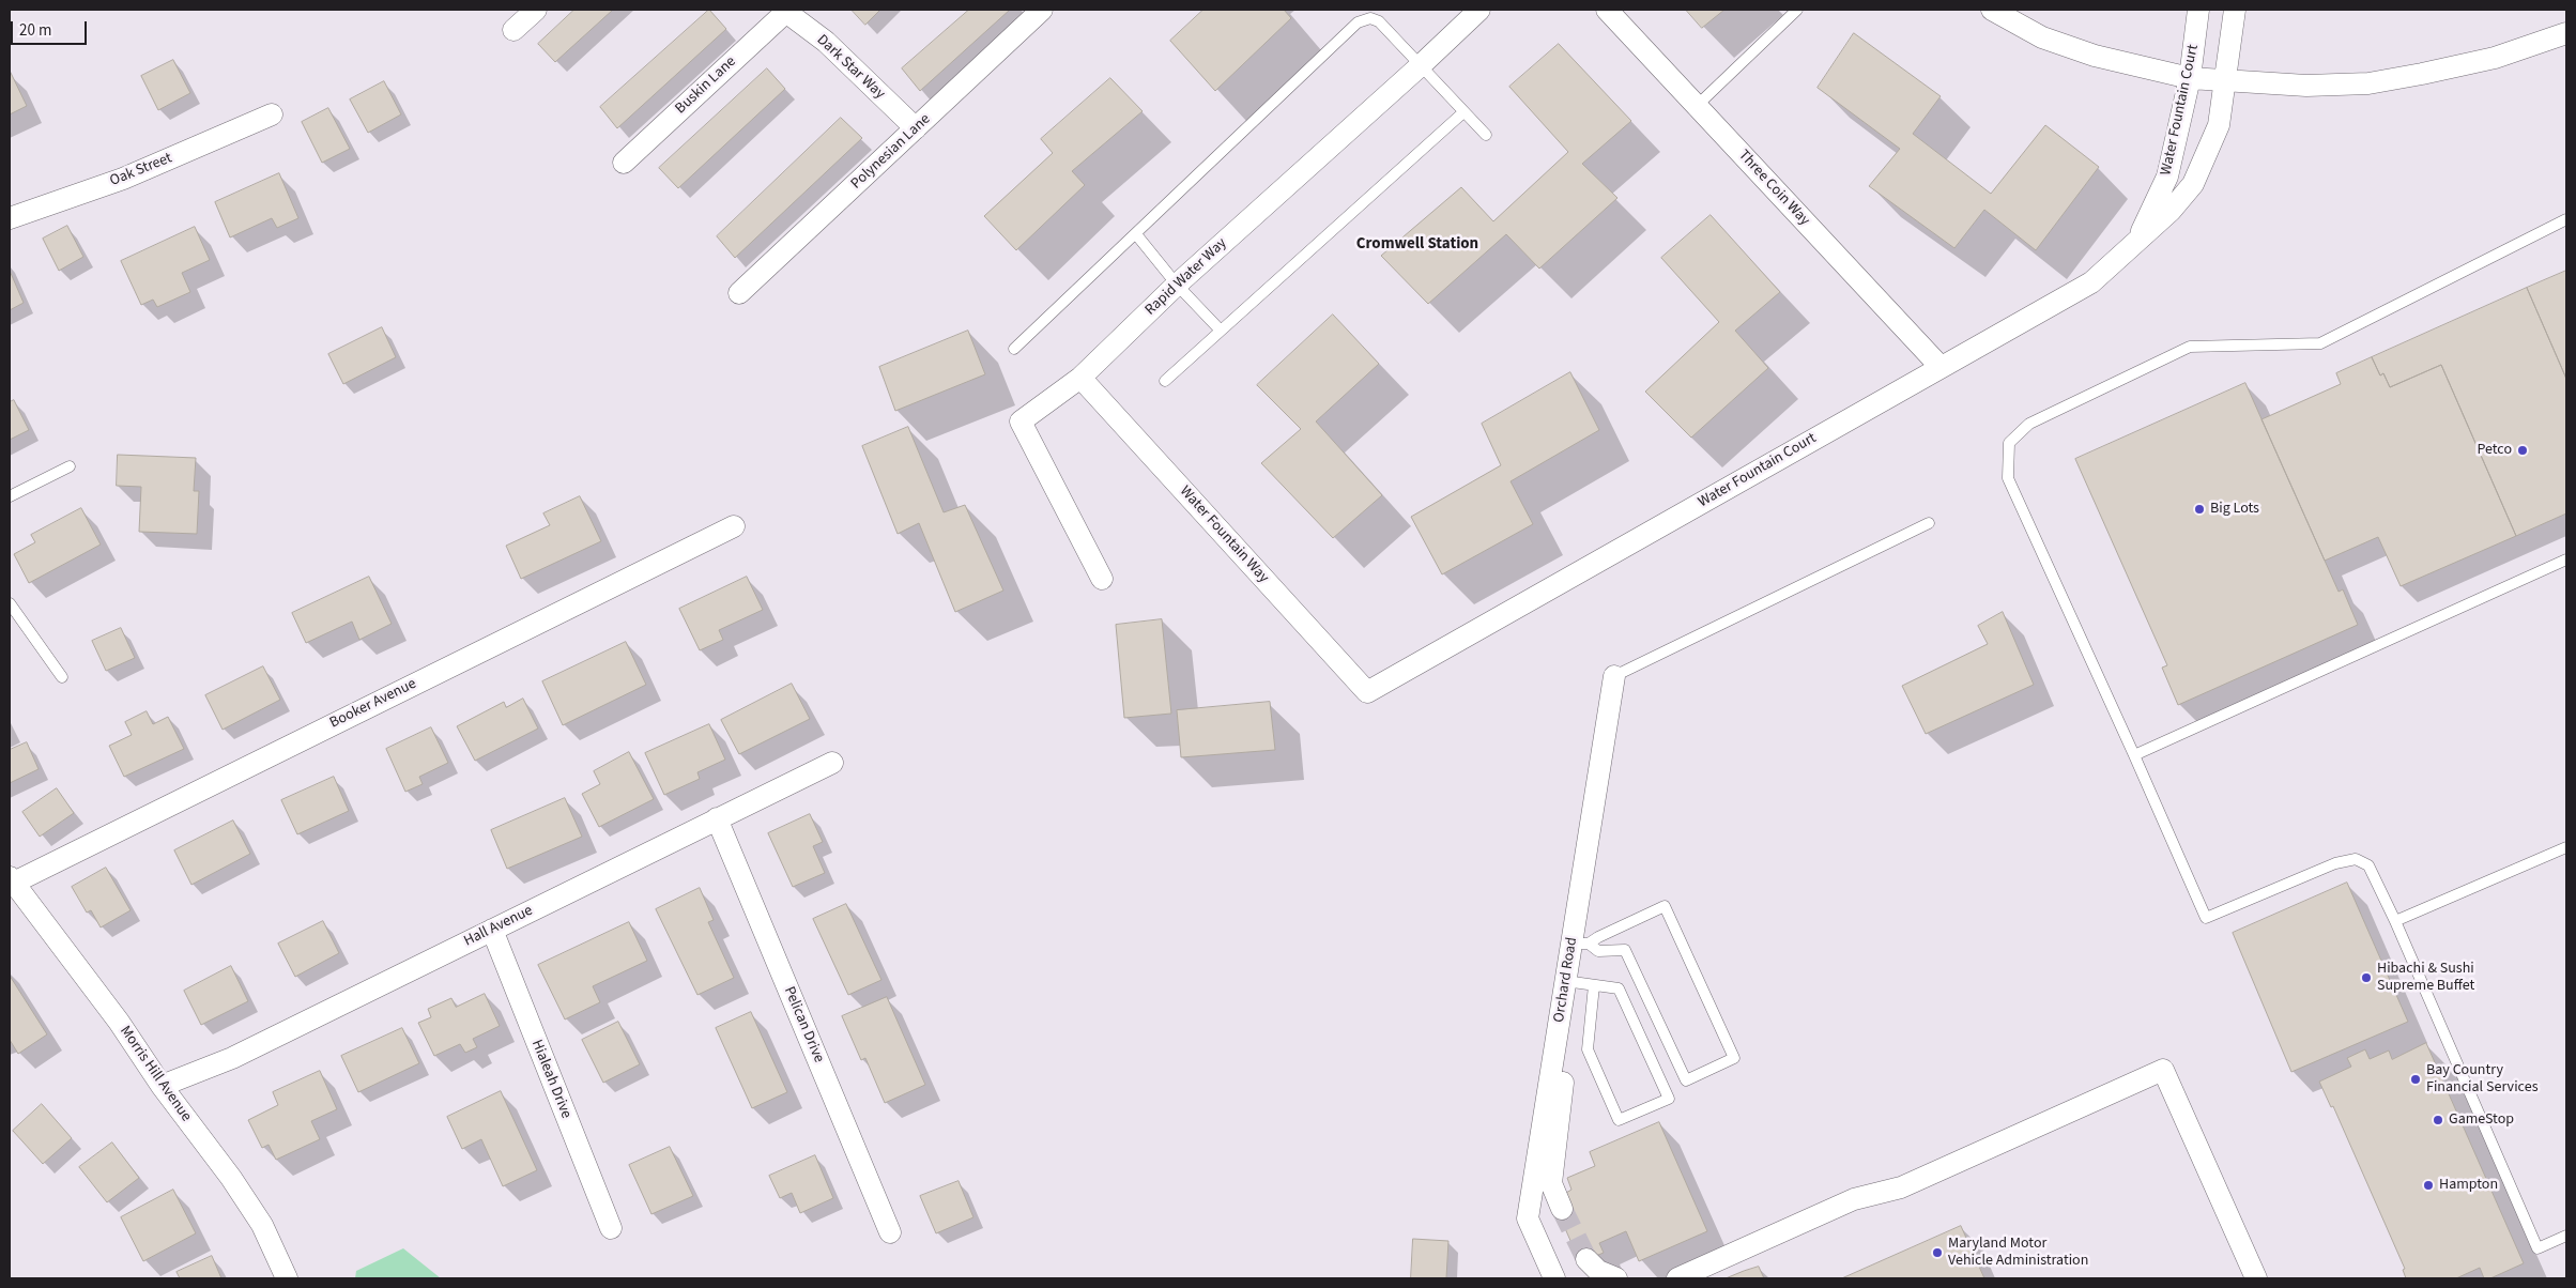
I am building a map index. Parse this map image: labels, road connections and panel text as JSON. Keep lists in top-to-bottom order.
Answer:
{
  "streets": {
    "street": [
      "Dark Star Way",
      "Buskin Lane",
      "Water Fountain Court",
      "Polynesian Lane",
      "Oak Street",
      "Three Coin Way",
      "Rapid Water Way",
      "Water Fountain Way",
      "Booker Avenue",
      "Hall Avenue",
      "Orchard Road",
      "Pelican Drive",
      "Morris Hill Avenue",
      "Hialeah Drive"
    ]
  },
  "crossings": [
    ["Dark Star Way", "Buskin Lane"],
    ["Dark Star Way", "Polynesian Lane"],
    ["Water Fountain Court", "Three Coin Way"],
    ["Water Fountain Court", "Water Fountain Way"],
    ["Rapid Water Way", "Water Fountain Way"],
    ["Booker Avenue", "Morris Hill Avenue"],
    ["Hall Avenue", "Pelican Drive"],
    ["Hall Avenue", "Morris Hill Avenue"],
    ["Hall Avenue", "Hialeah Drive"]
  ],
  "districts": ["Cromwell Station"],
  "places": [
    "Petco",
    "Big Lots",
    "Hibachi & Sushi Supreme Buffet",
    "Bay Country Financial Services",
    "GameStop",
    "Hampton",
    "Maryland Motor Vehicle Administration"
  ],
  "scale_bar": "20 m"
}
